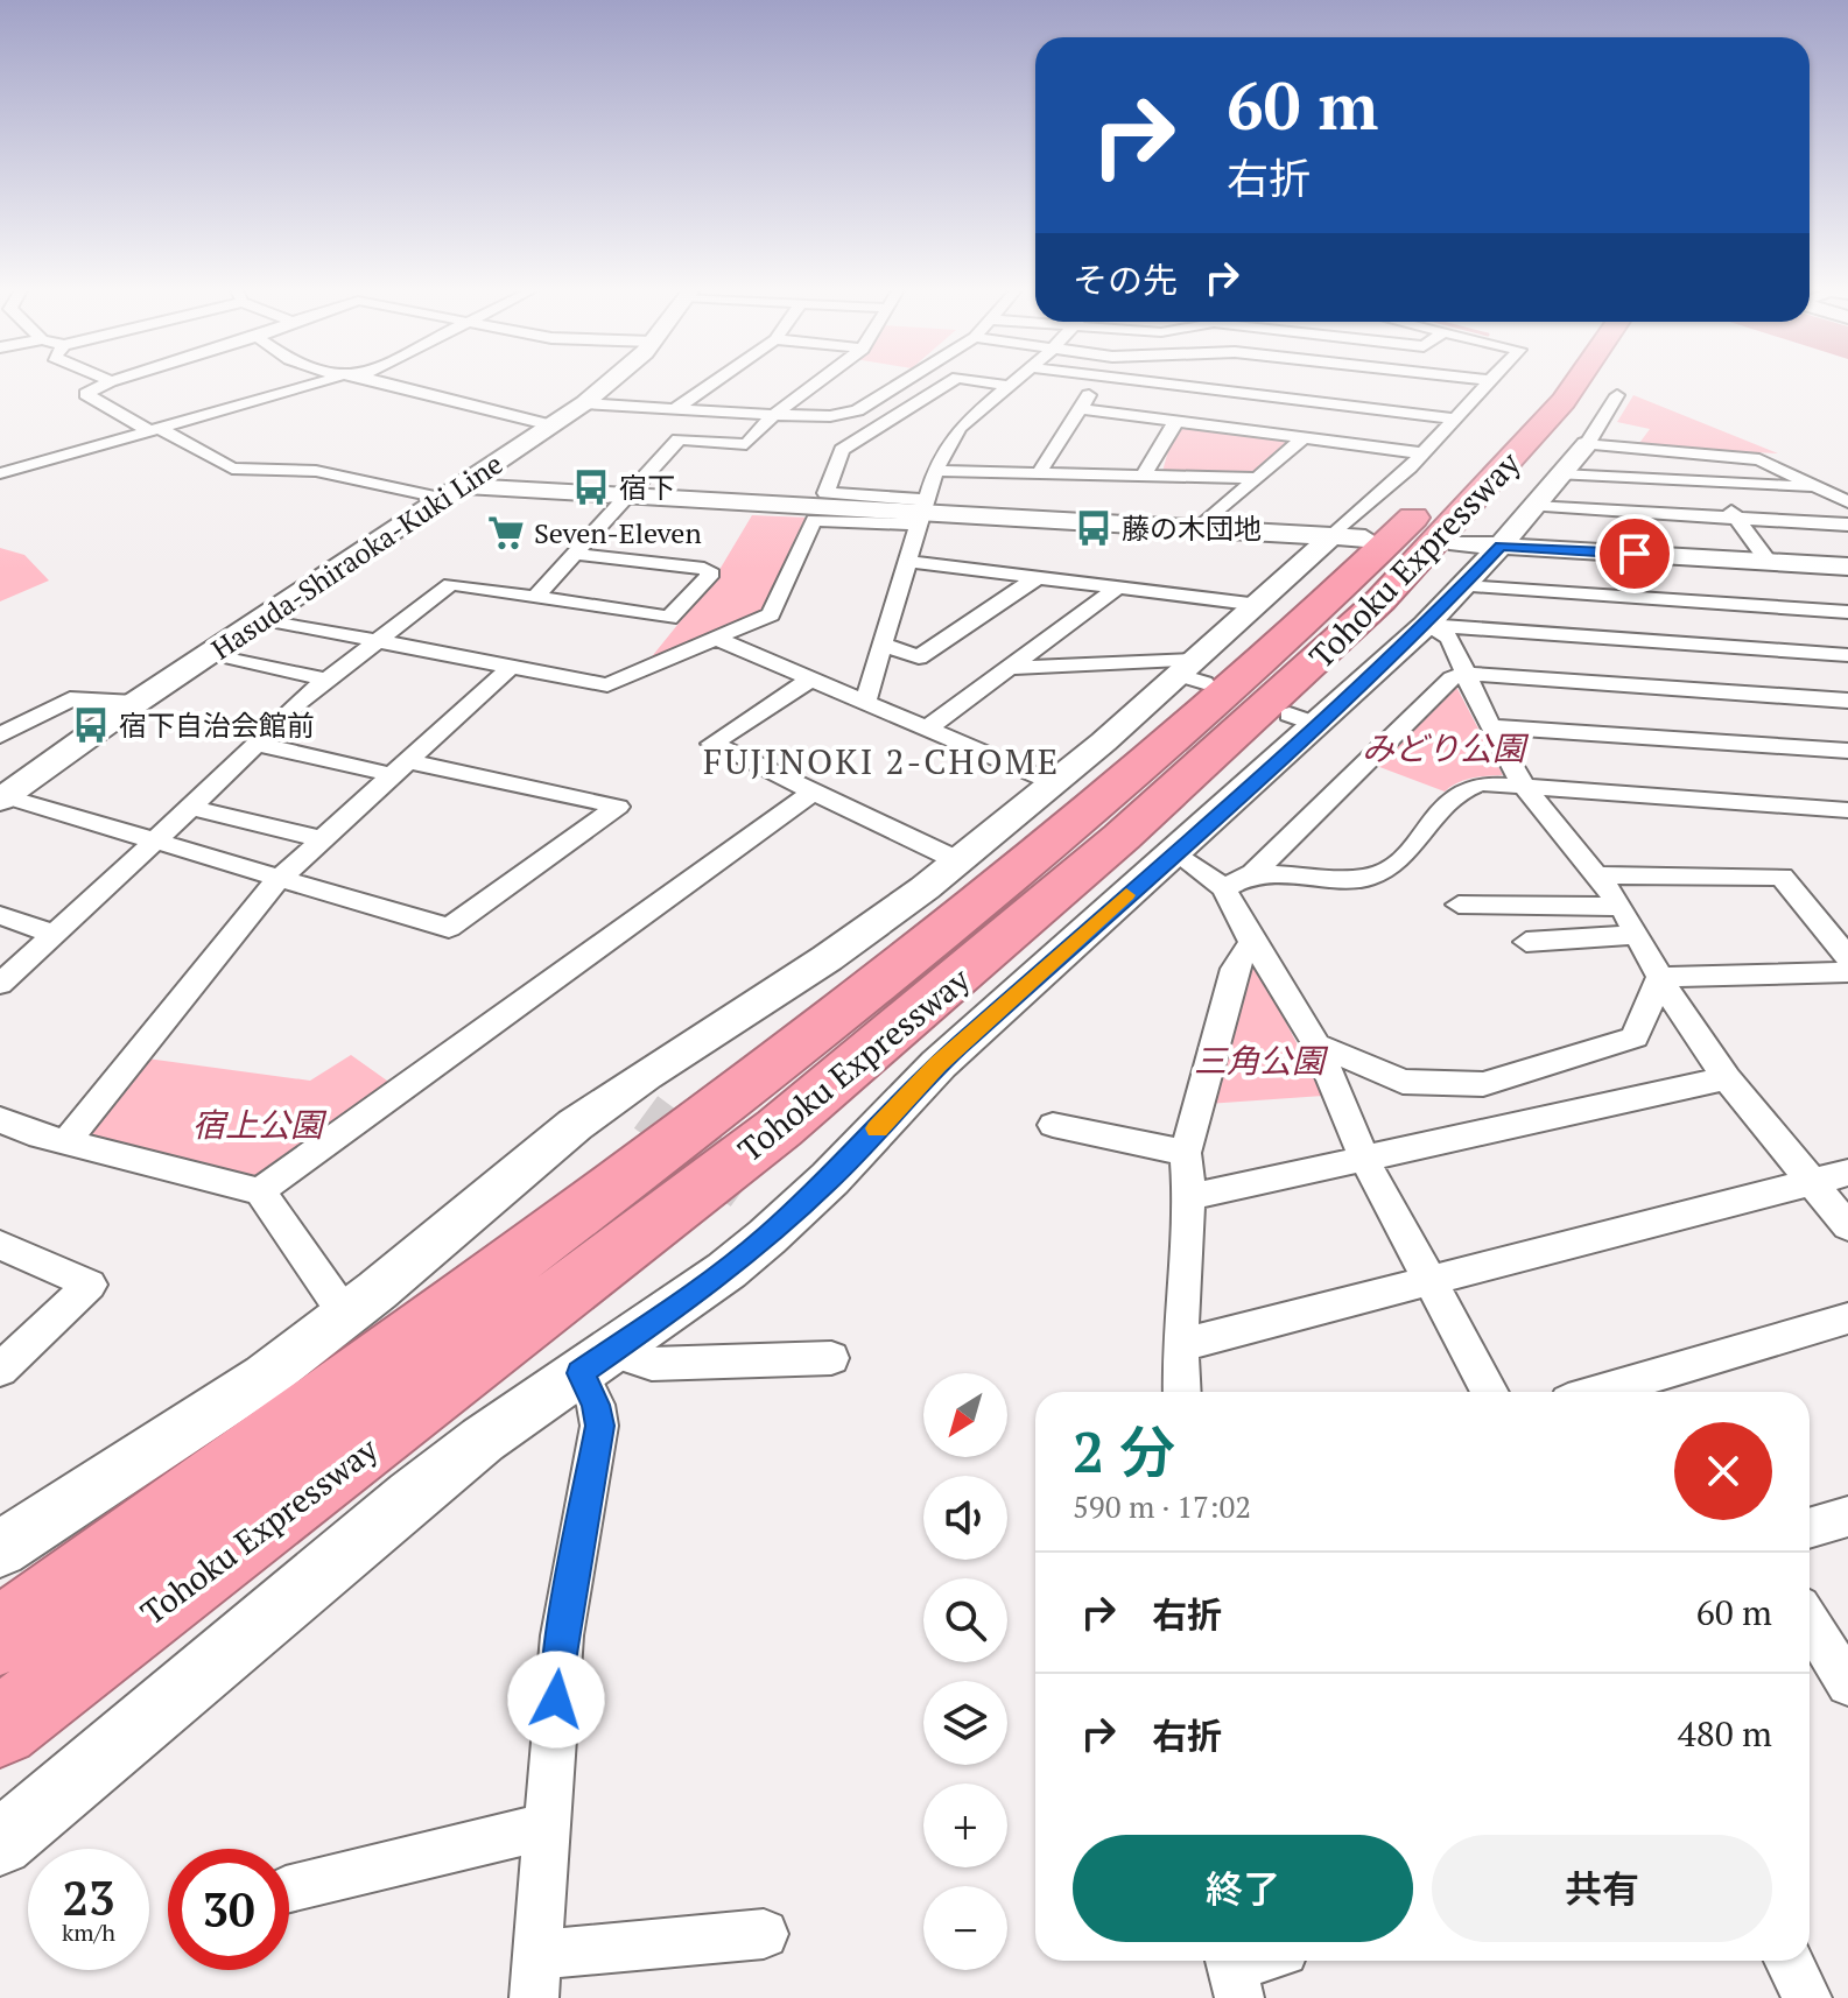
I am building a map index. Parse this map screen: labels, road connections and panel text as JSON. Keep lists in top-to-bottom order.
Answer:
{
  "streets": {
    "highway": ["Tohoku Expressway"],
    "street": ["Hasuda-Shiraoka-Kuki Line"]
  },
  "districts": ["FUJINOKI 2-CHOME"],
  "parks": ["みどり公園", "三角公園", "宿上公園"],
  "places": {
    "bus stop": ["宿下", "藤の木団地", "宿下自治会館前"],
    "supermarket": ["Seven-Eleven"]
  },
  "north": "bottom left",
  "page": {
    "turn": ["60 m", "右折"],
    "then": "その先",
    "map_buttons": ["+", "−"],
    "heading": ["2 分", "590 m · 17:02"],
    "list": [
      {
        "name": "右折",
        "value": "60 m"
      },
      {
        "name": "右折",
        "value": "480 m"
      }
    ],
    "buttons": ["終了", "共有"],
    "speed": "23 km/h",
    "limit": "30"
  }
}
